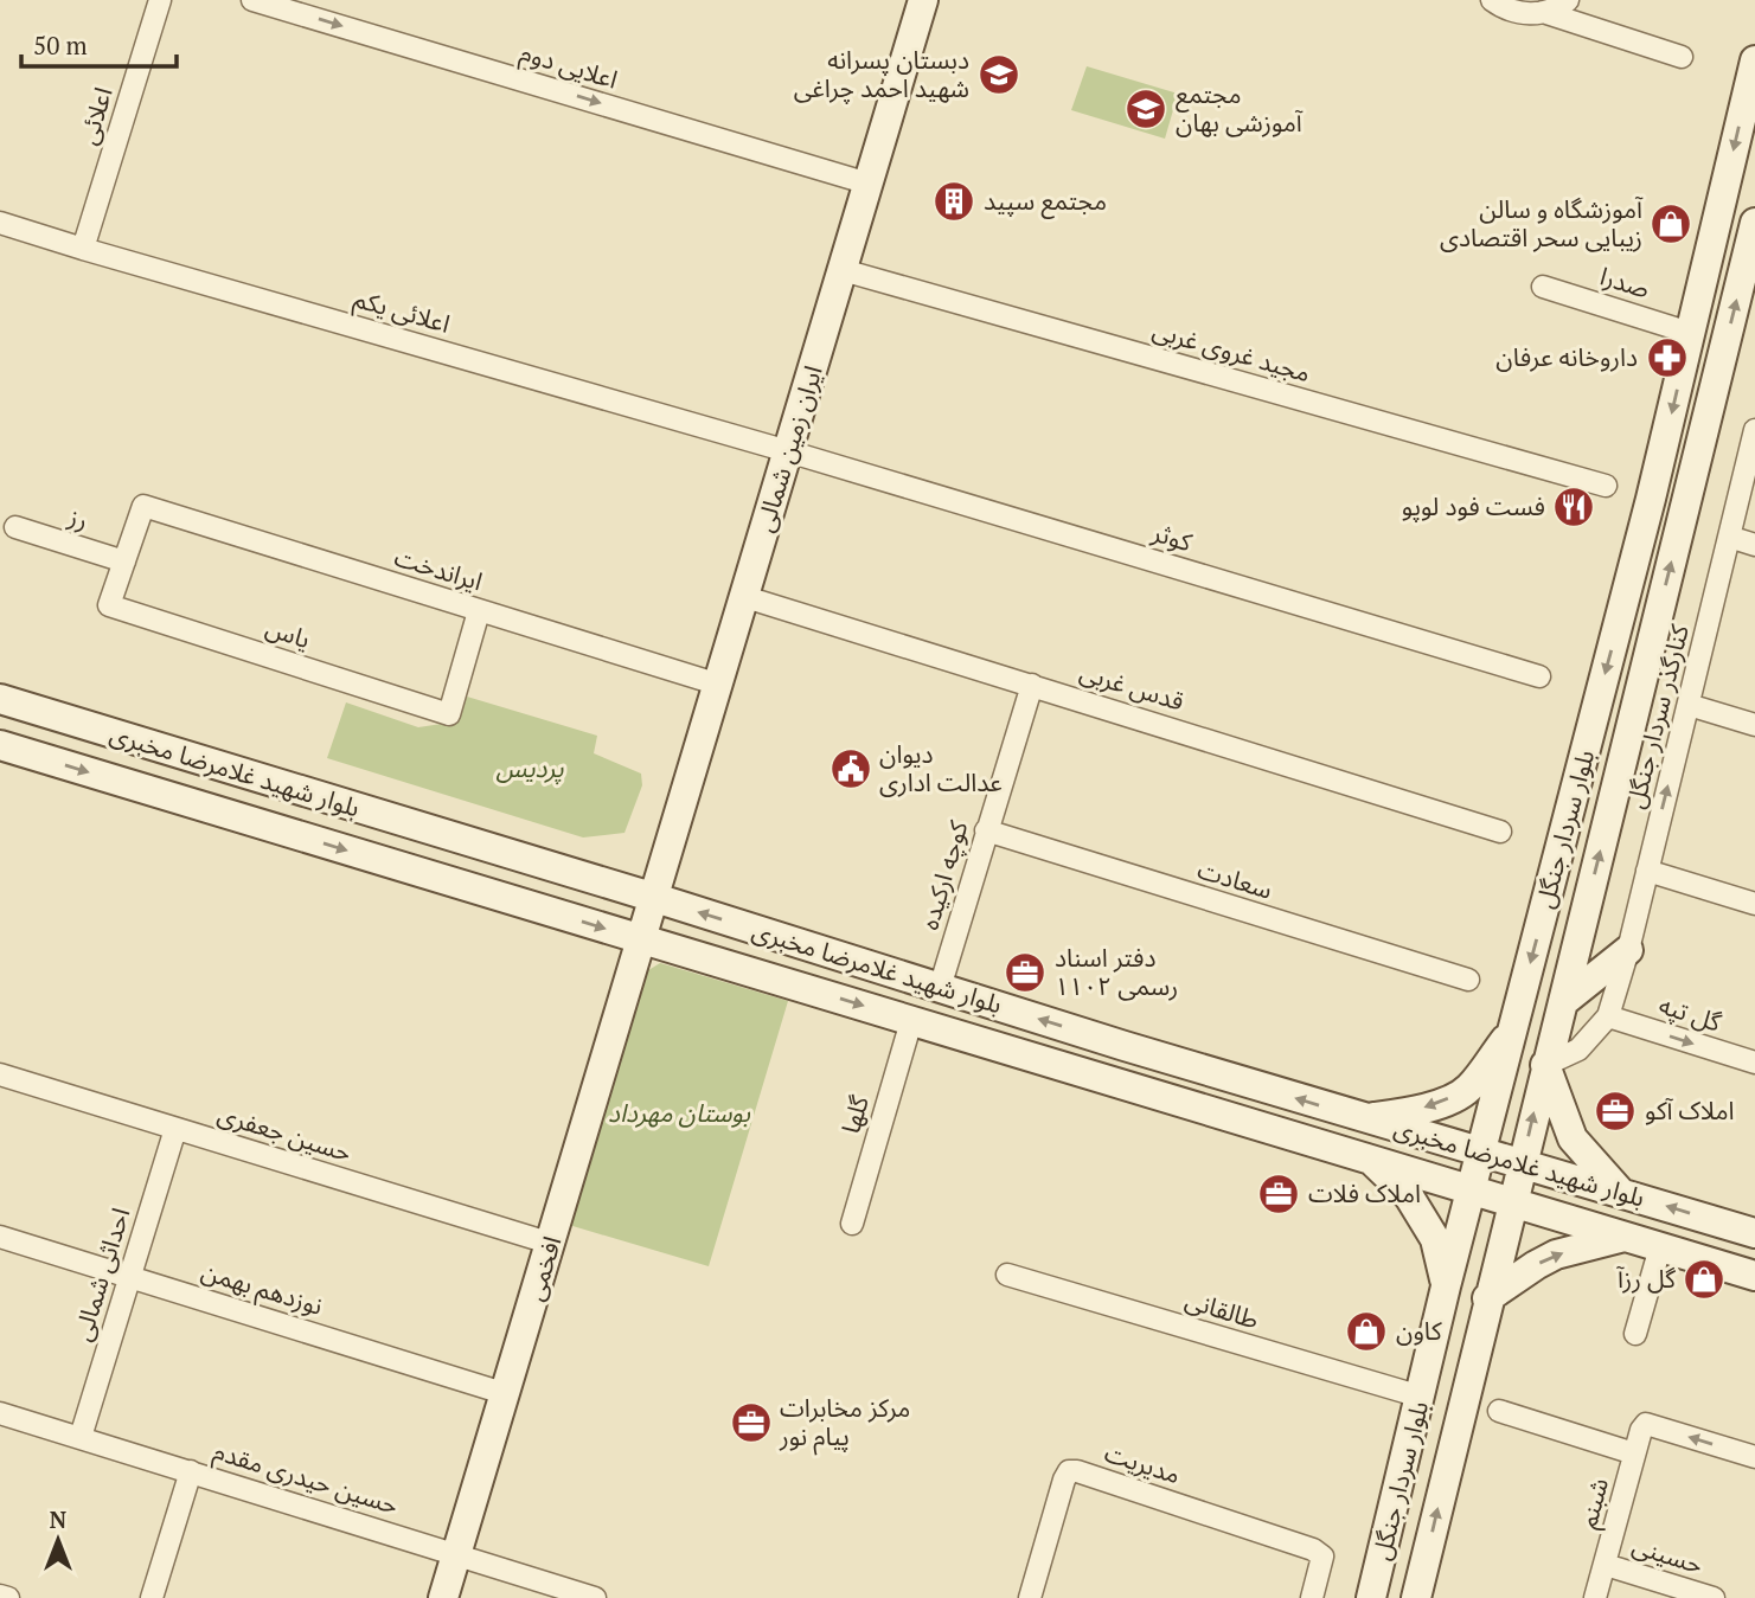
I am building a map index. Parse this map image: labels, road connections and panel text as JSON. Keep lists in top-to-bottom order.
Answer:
{
  "streets": {
    "main road": [
      "ایران زمین شمالی",
      "بلوار شهید غلامرضا مخبری",
      "بلوار سردار جنگل",
      "افخمی"
    ],
    "street": [
      "اعلایی دوم",
      "اعلائی",
      "صدرا",
      "اعلائی یکم",
      "مجید غروی غربی",
      "رز",
      "کوثر",
      "ایراندخت",
      "یاس",
      "قدس غربی",
      "کنارگذر سردار جنگل",
      "کوچه ارکیده",
      "سعادت",
      "گل تپه",
      "گلها",
      "حسین جعفری",
      "احداثی شمالی",
      "نوزدهم بهمن",
      "طالقانی",
      "مدیریت",
      "حسین حیدری مقدم",
      "شبنم",
      "حسینی"
    ]
  },
  "crossings": [
    ["اعلایی دوم", "ایران زمین شمالی"],
    ["اعلائی", "اعلائی یکم"],
    ["صدرا", "بلوار سردار جنگل"],
    ["اعلائی یکم", "ایران زمین شمالی"],
    ["اعلائی یکم", "کوثر"],
    ["مجید غروی غربی", "ایران زمین شمالی"],
    ["ایران زمین شمالی", "کوثر"],
    ["ایران زمین شمالی", "ایراندخت"],
    ["ایران زمین شمالی", "قدس غربی"],
    ["ایران زمین شمالی", "بلوار شهید غلامرضا مخبری"],
    ["ایران زمین شمالی", "افخمی"],
    ["رز", "یاس"],
    ["ایراندخت", "یاس"],
    ["قدس غربی", "کوچه ارکیده"],
    ["کنارگذر سردار جنگل", "گل تپه"],
    ["بلوار شهید غلامرضا مخبری", "بلوار سردار جنگل"],
    ["بلوار شهید غلامرضا مخبری", "کوچه ارکیده"],
    ["بلوار شهید غلامرضا مخبری", "گلها"],
    ["بلوار شهید غلامرضا مخبری", "افخمی"],
    ["بلوار سردار جنگل", "طالقانی"],
    ["کوچه ارکیده", "سعادت"],
    ["حسین جعفری", "افخمی"],
    ["حسین جعفری", "احداثی شمالی"],
    ["افخمی", "نوزدهم بهمن"],
    ["افخمی", "حسین حیدری مقدم"],
    ["احداثی شمالی", "نوزدهم بهمن"],
    ["احداثی شمالی", "حسین حیدری مقدم"],
    ["شبنم", "حسینی"]
  ],
  "one_way": ["اعلایی دوم", "شبنم"],
  "parks": ["پردیس", "بوستان مهرداد"],
  "places": {
    "school or university": ["دبستان پسرانه شهید احمد چراغی", "مجتمع آموزشی بهان"],
    "building": ["مجتمع سپید"],
    "shop": ["آموزشگاه و سالن زیبایی سحر اقتصادی", "گل رزآ", "کاون"],
    "pharmacy": ["داروخانه عرفان"],
    "restaurant": ["فست فود لوپو"],
    "public building": ["دیوان عدالت اداری"],
    "office": [
      "دفتر اسناد رسمی ۱۱۰۲",
      "املاک آکو",
      "املاک فلات",
      "مرکز مخابرات پیام نور"
    ]
  },
  "scale_bar": "50 m",
  "north": "top"
}
